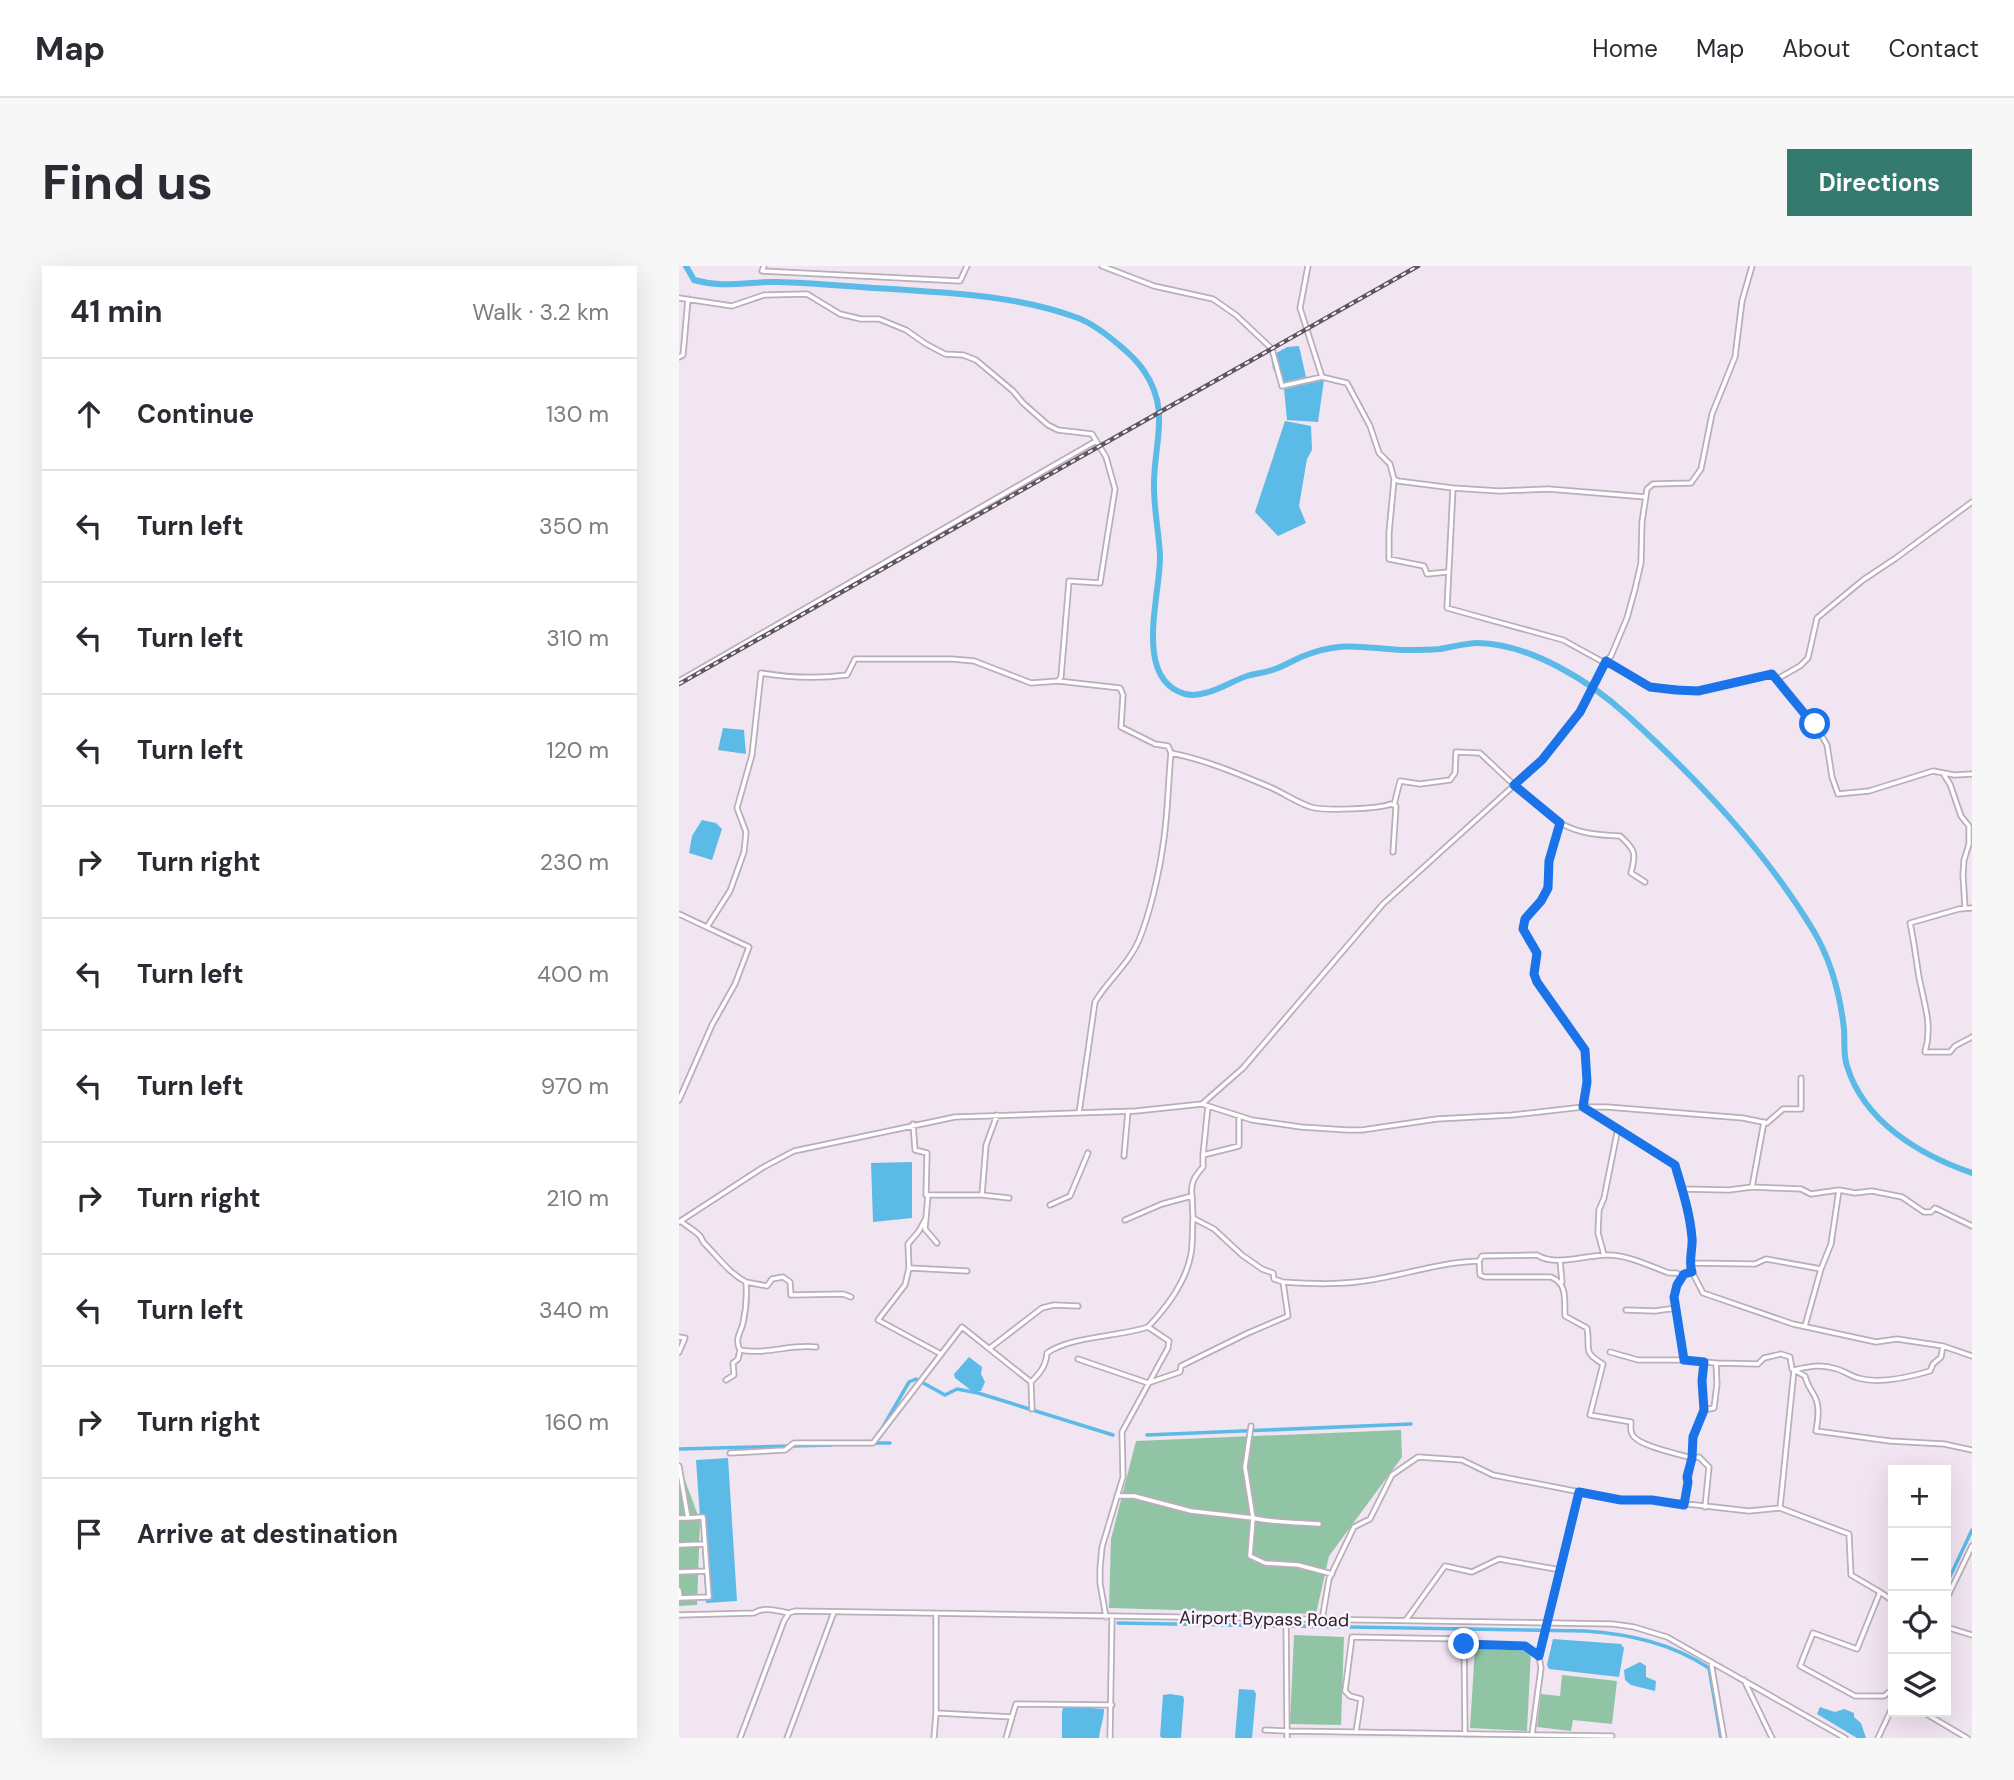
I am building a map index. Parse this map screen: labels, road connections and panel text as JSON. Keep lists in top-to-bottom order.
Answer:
{
  "streets": {
    "street": ["Airport Bypass Road"]
  },
  "page": {
    "header": "Map",
    "nav": [
      "Home",
      "Map",
      "About",
      "Contact"
    ],
    "buttons": "Directions",
    "title": "Find us",
    "heading": ["41 min", "Walk · 3.2 km"],
    "list": [
      ["Continue", "130 m"],
      ["Turn left", "350 m"],
      ["Turn left", "310 m"],
      ["Turn left", "120 m"],
      ["Turn right", "230 m"],
      ["Turn left", "400 m"],
      ["Turn left", "970 m"],
      ["Turn right", "210 m"],
      ["Turn left", "340 m"],
      ["Turn right", "160 m"],
      "Arrive at destination"
    ],
    "map_buttons": ["+", "−"]
  }
}
